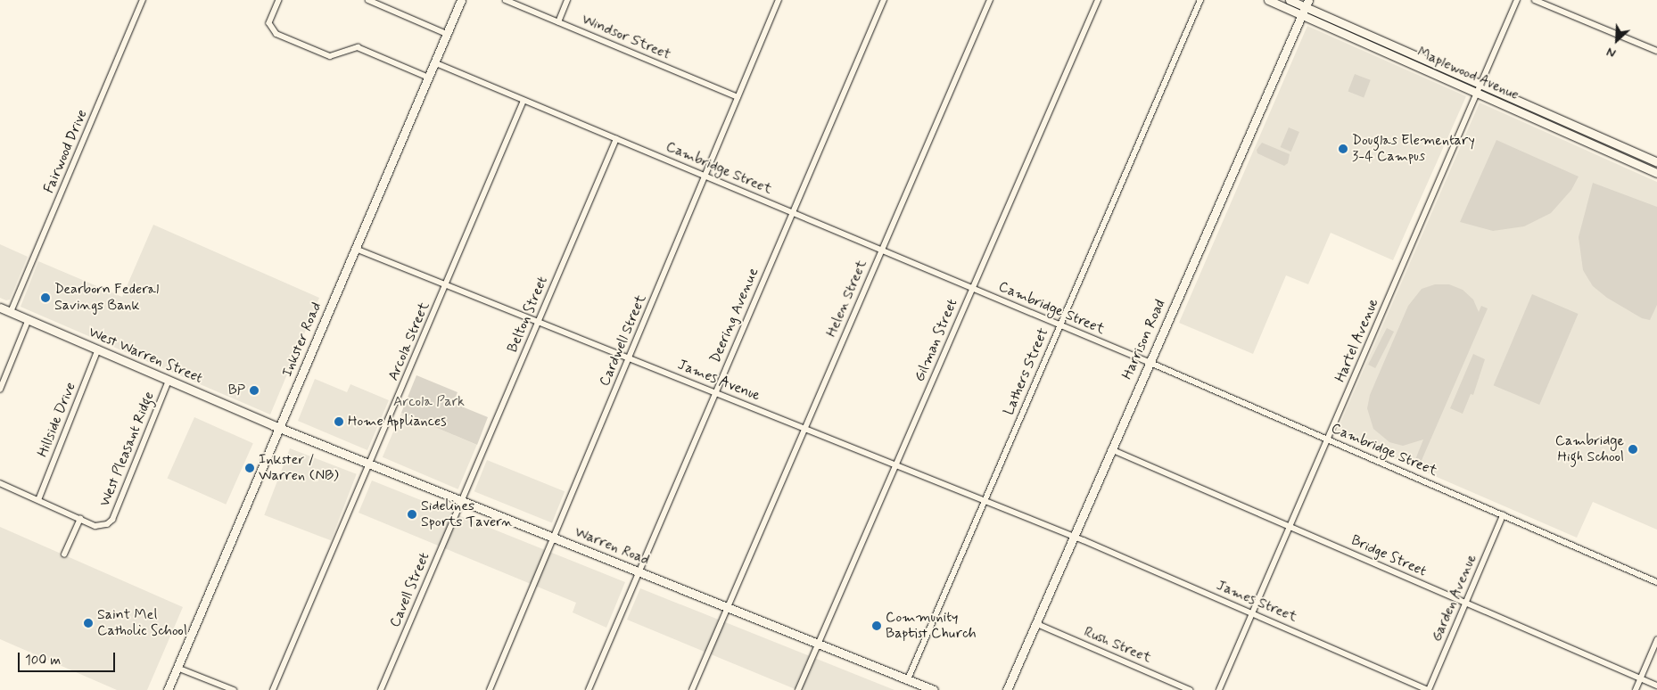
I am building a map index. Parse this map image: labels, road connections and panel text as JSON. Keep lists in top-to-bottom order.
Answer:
{
  "streets": {
    "main road": [
      "Maplewood Avenue",
      "Inkster Road",
      "Harrison Road",
      "West Warren Street",
      "Warren Road"
    ],
    "street": [
      "Windsor Street",
      "Fairwood Drive",
      "Cambridge Street",
      "Helen Street",
      "Belton Street",
      "Deering Avenue",
      "Cardwell Street",
      "Gilman Street",
      "Hartel Avenue",
      "Arcola Street",
      "Lathers Street",
      "James Avenue",
      "Hillside Drive",
      "West Pleasant Ridge",
      "Bridge Street",
      "Cavell Street",
      "Garden Avenue",
      "James Street",
      "Rush Street"
    ]
  },
  "crossings": [
    ["Windsor Street", "Cardwell Street"],
    ["Maplewood Avenue", "Harrison Road"],
    ["Maplewood Avenue", "Hartel Avenue"],
    ["Fairwood Drive", "West Warren Street"],
    ["Cambridge Street", "Helen Street"],
    ["Cambridge Street", "Belton Street"],
    ["Cambridge Street", "Deering Avenue"],
    ["Cambridge Street", "Inkster Road"],
    ["Cambridge Street", "Harrison Road"],
    ["Cambridge Street", "Cardwell Street"],
    ["Cambridge Street", "Gilman Street"],
    ["Cambridge Street", "Hartel Avenue"],
    ["Cambridge Street", "Arcola Street"],
    ["Cambridge Street", "Lathers Street"],
    ["Cambridge Street", "Garden Avenue"],
    ["Helen Street", "James Avenue"],
    ["Helen Street", "Warren Road"],
    ["Belton Street", "James Avenue"],
    ["Belton Street", "Warren Road"],
    ["Belton Street", "Cavell Street"],
    ["Deering Avenue", "James Avenue"],
    ["Deering Avenue", "Warren Road"],
    ["Inkster Road", "West Warren Street"],
    ["Inkster Road", "James Avenue"],
    ["Inkster Road", "Warren Road"],
    ["Harrison Road", "James Avenue"],
    ["Harrison Road", "Bridge Street"],
    ["Harrison Road", "James Street"],
    ["Harrison Road", "Rush Street"],
    ["Cardwell Street", "James Avenue"],
    ["Cardwell Street", "Warren Road"],
    ["Gilman Street", "James Avenue"],
    ["Gilman Street", "Warren Road"],
    ["Hartel Avenue", "Bridge Street"],
    ["Hartel Avenue", "James Street"],
    ["Arcola Street", "James Avenue"],
    ["Arcola Street", "Warren Road"],
    ["West Warren Street", "Hillside Drive"],
    ["West Warren Street", "West Pleasant Ridge"],
    ["West Warren Street", "Warren Road"],
    ["Lathers Street", "James Avenue"],
    ["Lathers Street", "Warren Road"],
    ["James Avenue", "James Street"],
    ["Hillside Drive", "West Pleasant Ridge"],
    ["Warren Road", "Cavell Street"],
    ["Bridge Street", "Garden Avenue"],
    ["Garden Avenue", "James Street"]
  ],
  "parks": ["Arcola Park"],
  "places": [
    "Douglas Elementary 3-4 Campus",
    "Dearborn Federal Savings Bank",
    "BP",
    "Home Appliances",
    "Cambridge High School",
    "Inkster / Warren (NB)",
    "Sidelines Sports Tavern",
    "Saint Mel Catholic School",
    "Community Baptist Church"
  ],
  "scale_bar": "100 m",
  "north": "bottom left"
}
